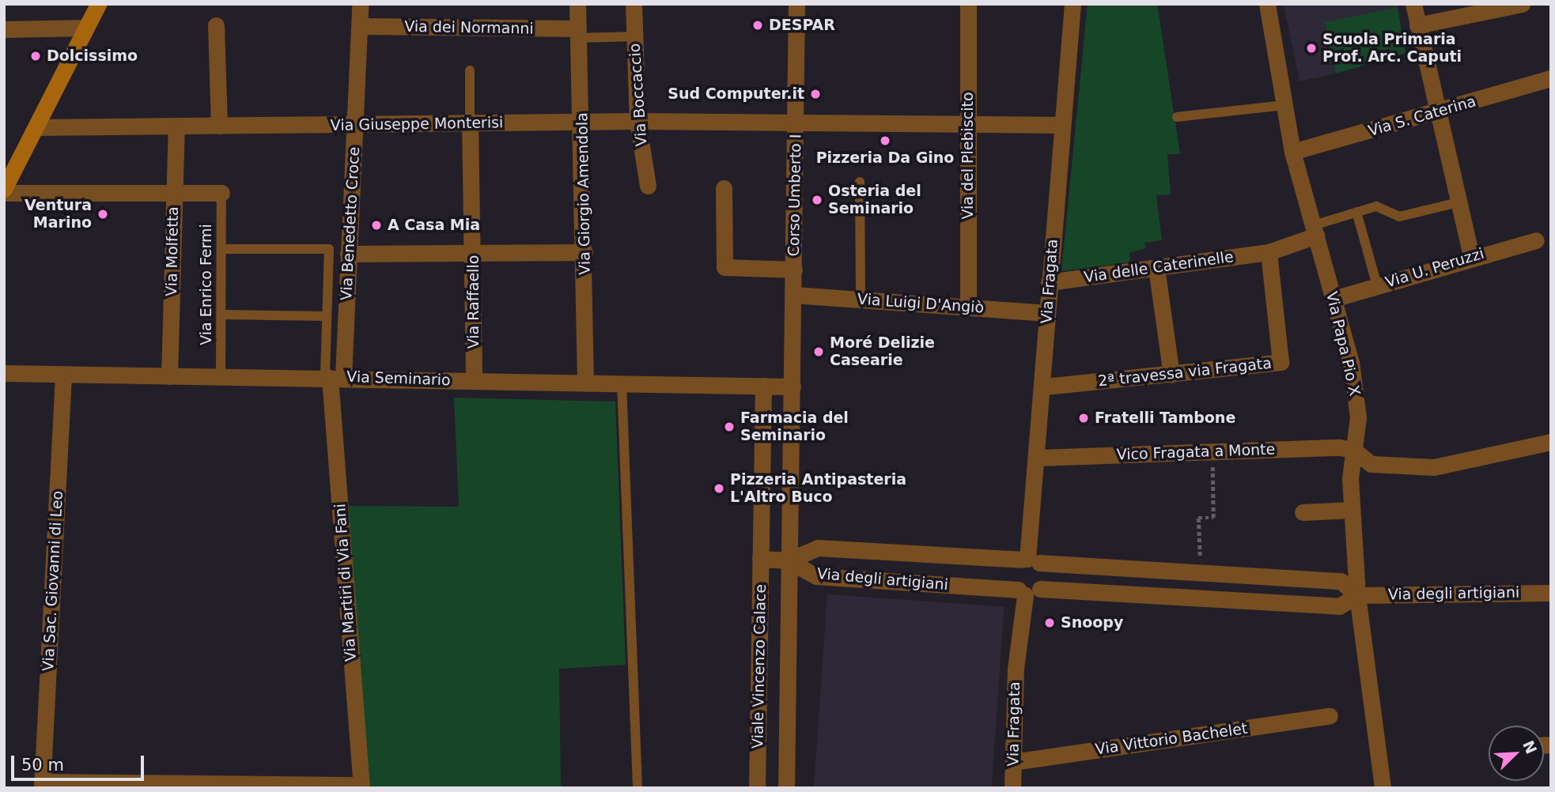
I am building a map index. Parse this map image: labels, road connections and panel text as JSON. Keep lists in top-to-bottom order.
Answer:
{
  "streets": {
    "street": [
      "Via dei Normanni",
      "Via Boccaccio",
      "Via S. Caterina",
      "Via Giuseppe Monterisi",
      "Via del Plebiscito",
      "Via Giorgio Amendola",
      "Corso Umberto I",
      "Via Benedetto Croce",
      "Via Molfetta",
      "Via delle Caterinelle",
      "Via U. Peruzzi",
      "Via Fragata",
      "Via Raffaello",
      "Via Luigi D'Angiò",
      "Via Papa Pio X",
      "2ª travessa via Fragata",
      "Via Seminario",
      "Vico Fragata a Monte",
      "Via degli artigiani",
      "Via Sac. Giovanni di Leo",
      "Via Martiri di Via Fani",
      "Viale Vincenzo Calace",
      "Via Vittorio Bachelet"
    ],
    "lane": ["Via Enrico Fermi"]
  },
  "crossings": [
    ["Via dei Normanni", "Via Giorgio Amendola"],
    ["Via dei Normanni", "Via Benedetto Croce"],
    ["Via Boccaccio", "Via Giuseppe Monterisi"],
    ["Via S. Caterina", "Via Papa Pio X"],
    ["Via Giuseppe Monterisi", "Via del Plebiscito"],
    ["Via Giuseppe Monterisi", "Via Giorgio Amendola"],
    ["Via Giuseppe Monterisi", "Corso Umberto I"],
    ["Via Giuseppe Monterisi", "Via Benedetto Croce"],
    ["Via Giuseppe Monterisi", "Via Molfetta"],
    ["Via Giuseppe Monterisi", "Via Fragata"],
    ["Via Giuseppe Monterisi", "Via Raffaello"],
    ["Via del Plebiscito", "Via Luigi D'Angiò"],
    ["Via Giorgio Amendola", "Via Seminario"],
    ["Corso Umberto I", "Via Luigi D'Angiò"],
    ["Corso Umberto I", "Via Seminario"],
    ["Corso Umberto I", "Viale Vincenzo Calace"],
    ["Via Benedetto Croce", "Via Seminario"],
    ["Via Benedetto Croce", "Via Martiri di Via Fani"],
    ["Via Molfetta", "Via Seminario"],
    ["Via delle Caterinelle", "Via Fragata"],
    ["Via delle Caterinelle", "Via Papa Pio X"],
    ["Via delle Caterinelle", "2ª travessa via Fragata"],
    ["Via U. Peruzzi", "Via Papa Pio X"],
    ["Via Fragata", "Via Luigi D'Angiò"],
    ["Via Fragata", "2ª travessa via Fragata"],
    ["Via Fragata", "Vico Fragata a Monte"],
    ["Via Fragata", "Via degli artigiani"],
    ["Via Fragata", "Via Vittorio Bachelet"],
    ["Via Enrico Fermi", "Via Seminario"],
    ["Via Raffaello", "Via Seminario"],
    ["Via Papa Pio X", "Vico Fragata a Monte"],
    ["Via Papa Pio X", "Via degli artigiani"],
    ["Via Seminario", "Via Sac. Giovanni di Leo"],
    ["Via Seminario", "Via Martiri di Via Fani"],
    ["Via Seminario", "Viale Vincenzo Calace"],
    ["Via degli artigiani", "Viale Vincenzo Calace"]
  ],
  "places": [
    "DESPAR",
    "Scuola Primaria Prof. Arc. Caputi",
    "Dolcissimo",
    "Sud Computer.it",
    "Pizzeria Da Gino",
    "Osteria del Seminario",
    "Ventura Marino",
    "A Casa Mia",
    "Moré Delizie Casearie",
    "Fratelli Tambone",
    "Farmacia del Seminario",
    "Pizzeria Antipasteria L'Altro Buco",
    "Snoopy"
  ],
  "scale_bar": "50 m",
  "north": "top right"
}
